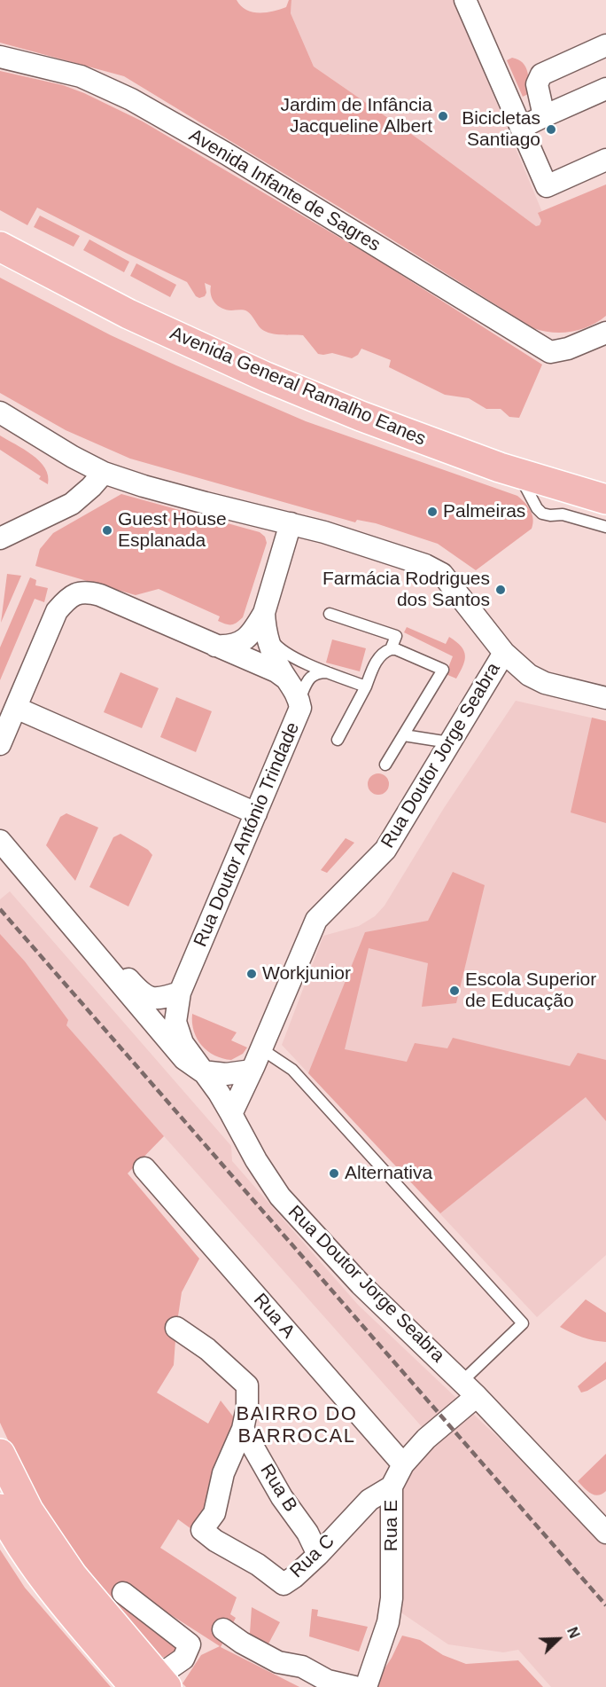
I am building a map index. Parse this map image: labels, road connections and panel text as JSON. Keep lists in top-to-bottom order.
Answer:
{
  "streets": {
    "main road": ["Avenida General Ramalho Eanes"],
    "street": [
      "Avenida Infante de Sagres",
      "Rua Doutor Jorge Seabra",
      "Rua Doutor António Trindade",
      "Rua A",
      "Rua B",
      "Rua E",
      "Rua C"
    ]
  },
  "crossings": [
    ["Rua Doutor Jorge Seabra", "Rua E"],
    ["Rua A", "Rua E"],
    ["Rua B", "Rua C"],
    ["Rua E", "Rua C"]
  ],
  "districts": ["BAIRRO DO BARROCAL"],
  "places": [
    "Jardim de Infância Jacqueline Albert",
    "Bicicletas Santiago",
    "Palmeiras",
    "Guest House Esplanada",
    "Farmácia Rodrigues dos Santos",
    "Workjunior",
    "Escola Superior de Educação",
    "Alternativa"
  ],
  "north": "top right"
}
